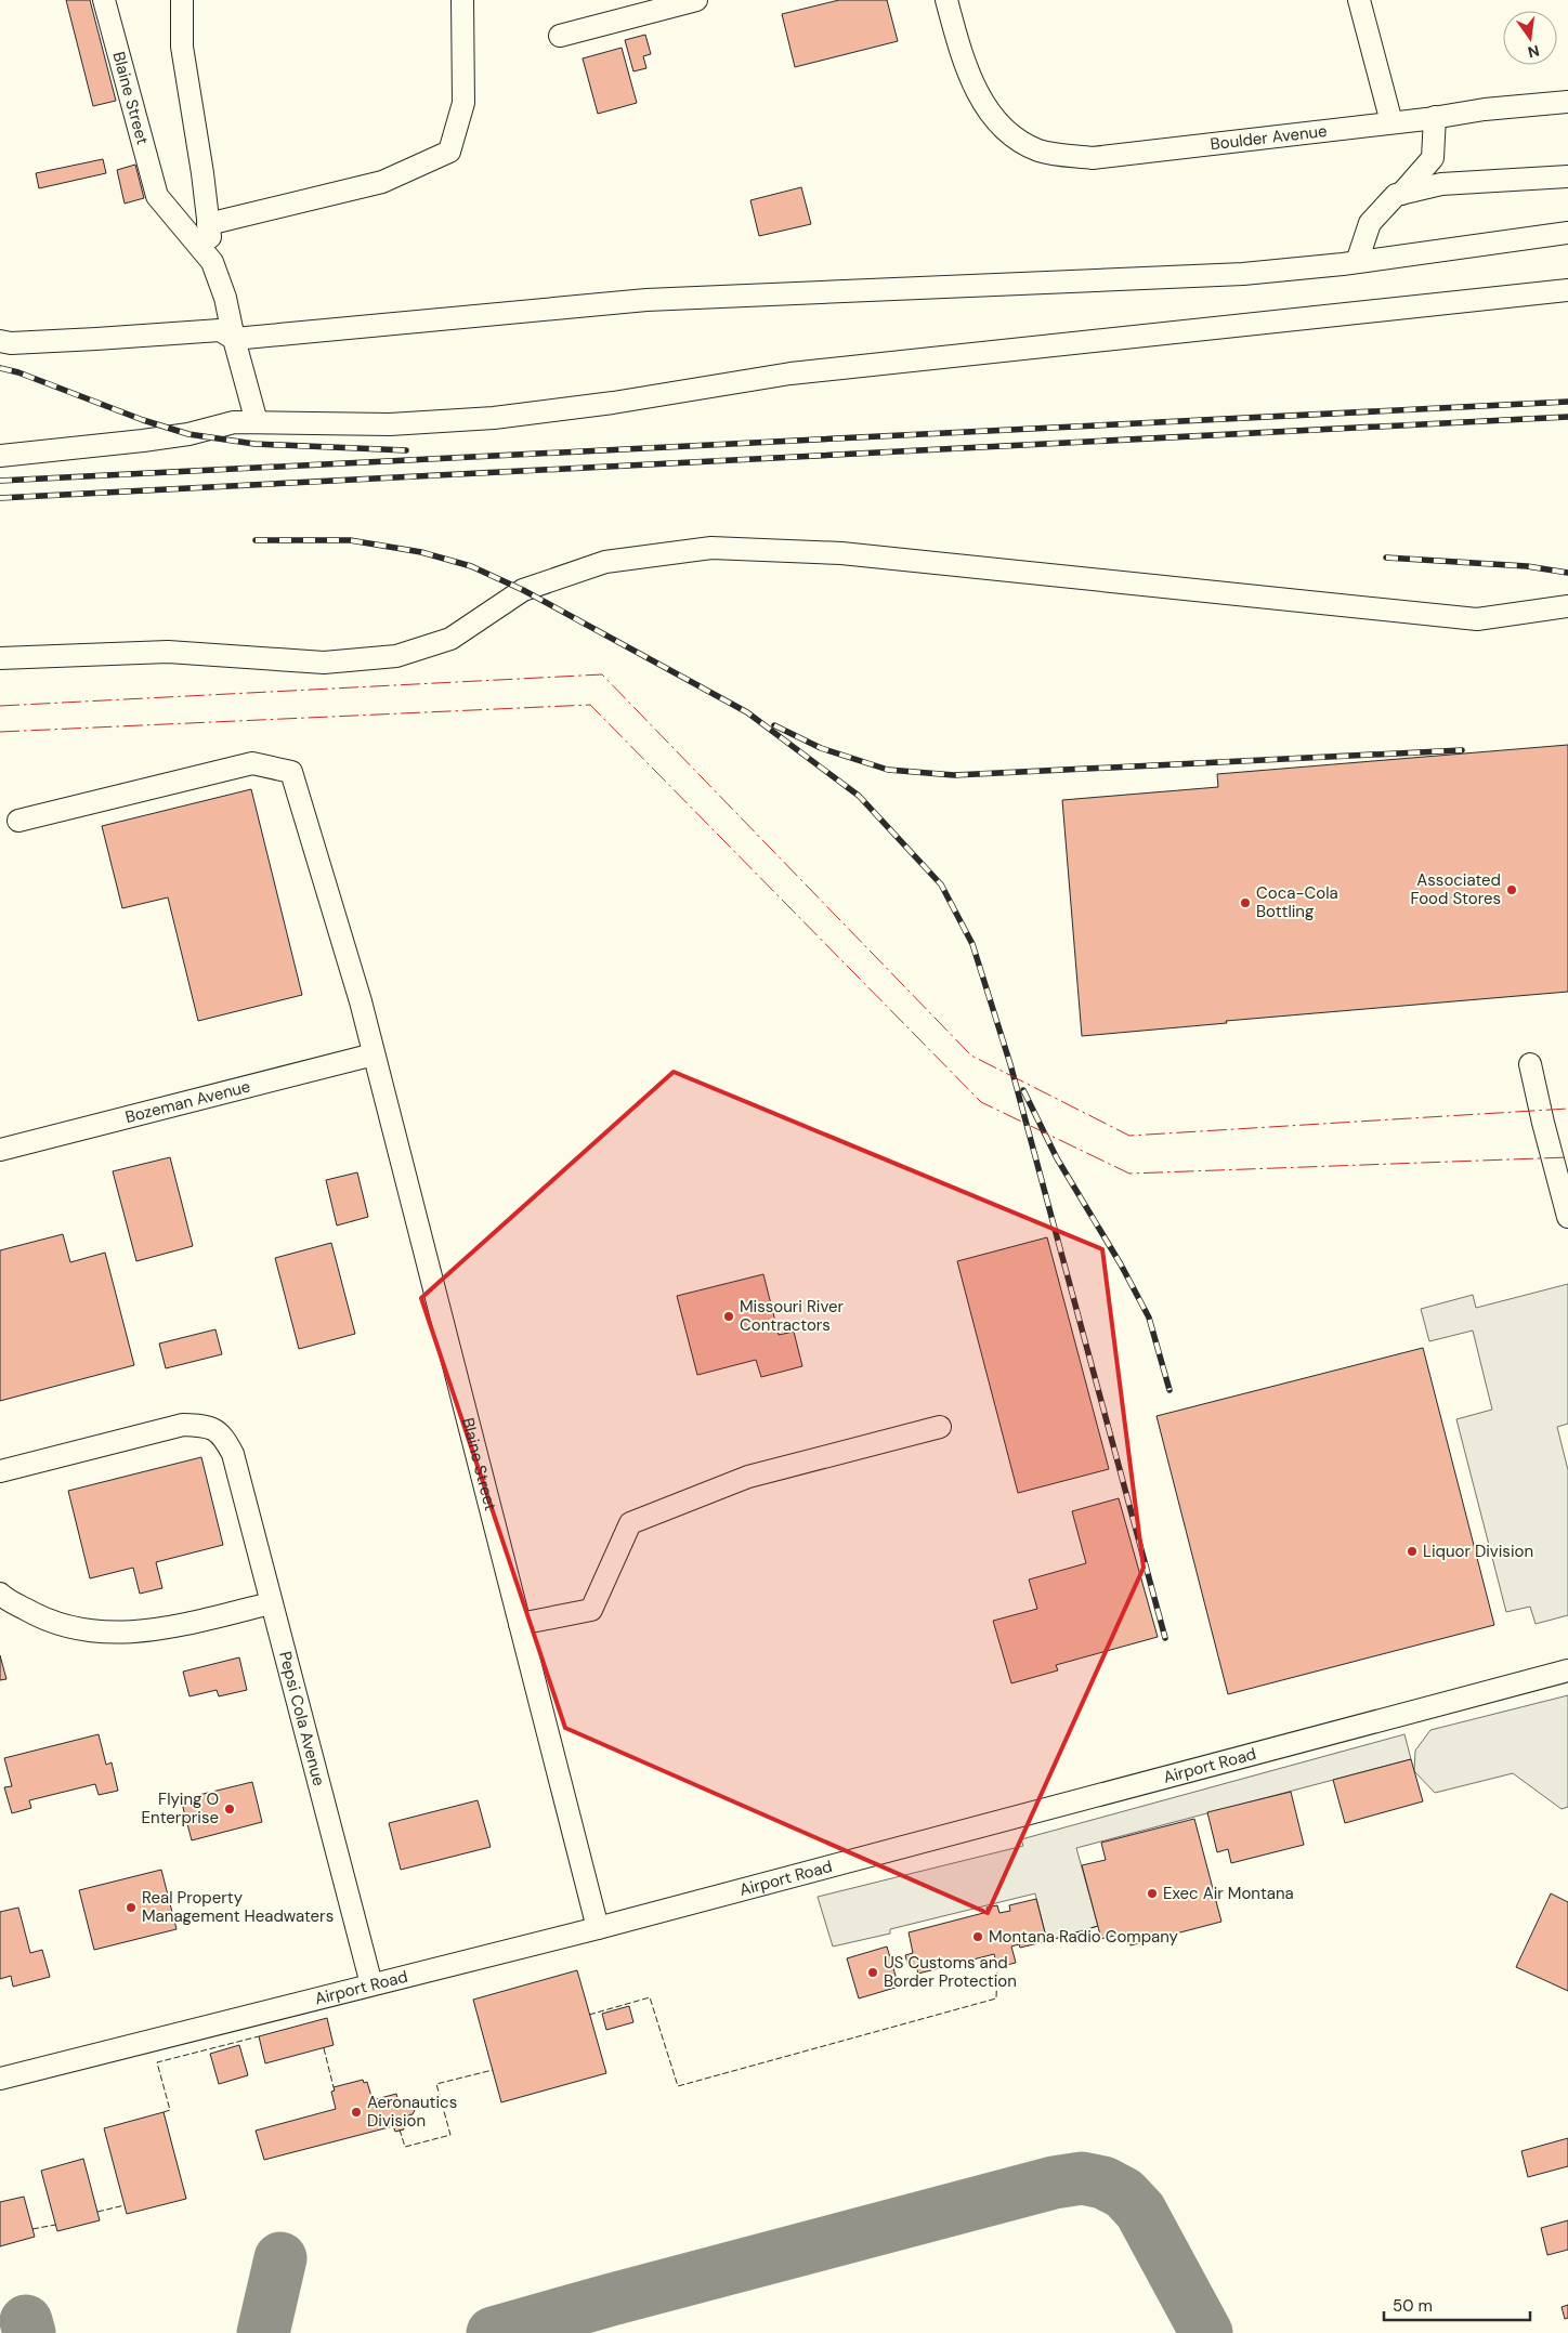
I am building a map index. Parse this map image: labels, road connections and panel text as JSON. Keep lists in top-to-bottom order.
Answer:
{
  "streets": {
    "street": [
      "Blaine Street",
      "Boulder Avenue",
      "Bozeman Avenue",
      "Pepsi Cola Avenue",
      "Airport Road"
    ]
  },
  "crossings": [
    ["Blaine Street", "Bozeman Avenue"],
    ["Blaine Street", "Airport Road"],
    ["Pepsi Cola Avenue", "Airport Road"]
  ],
  "places": [
    "Associated Food Stores",
    "Coca-Cola Bottling",
    "Missouri River Contractors",
    "Liquor Division",
    "Flying O Enterprise",
    "Exec Air Montana",
    "Real Property Management Headwaters",
    "Montana Radio Company",
    "US Customs and Border Protection",
    "Aeronautics Division"
  ],
  "scale_bar": "50 m",
  "north": "bottom"
}
